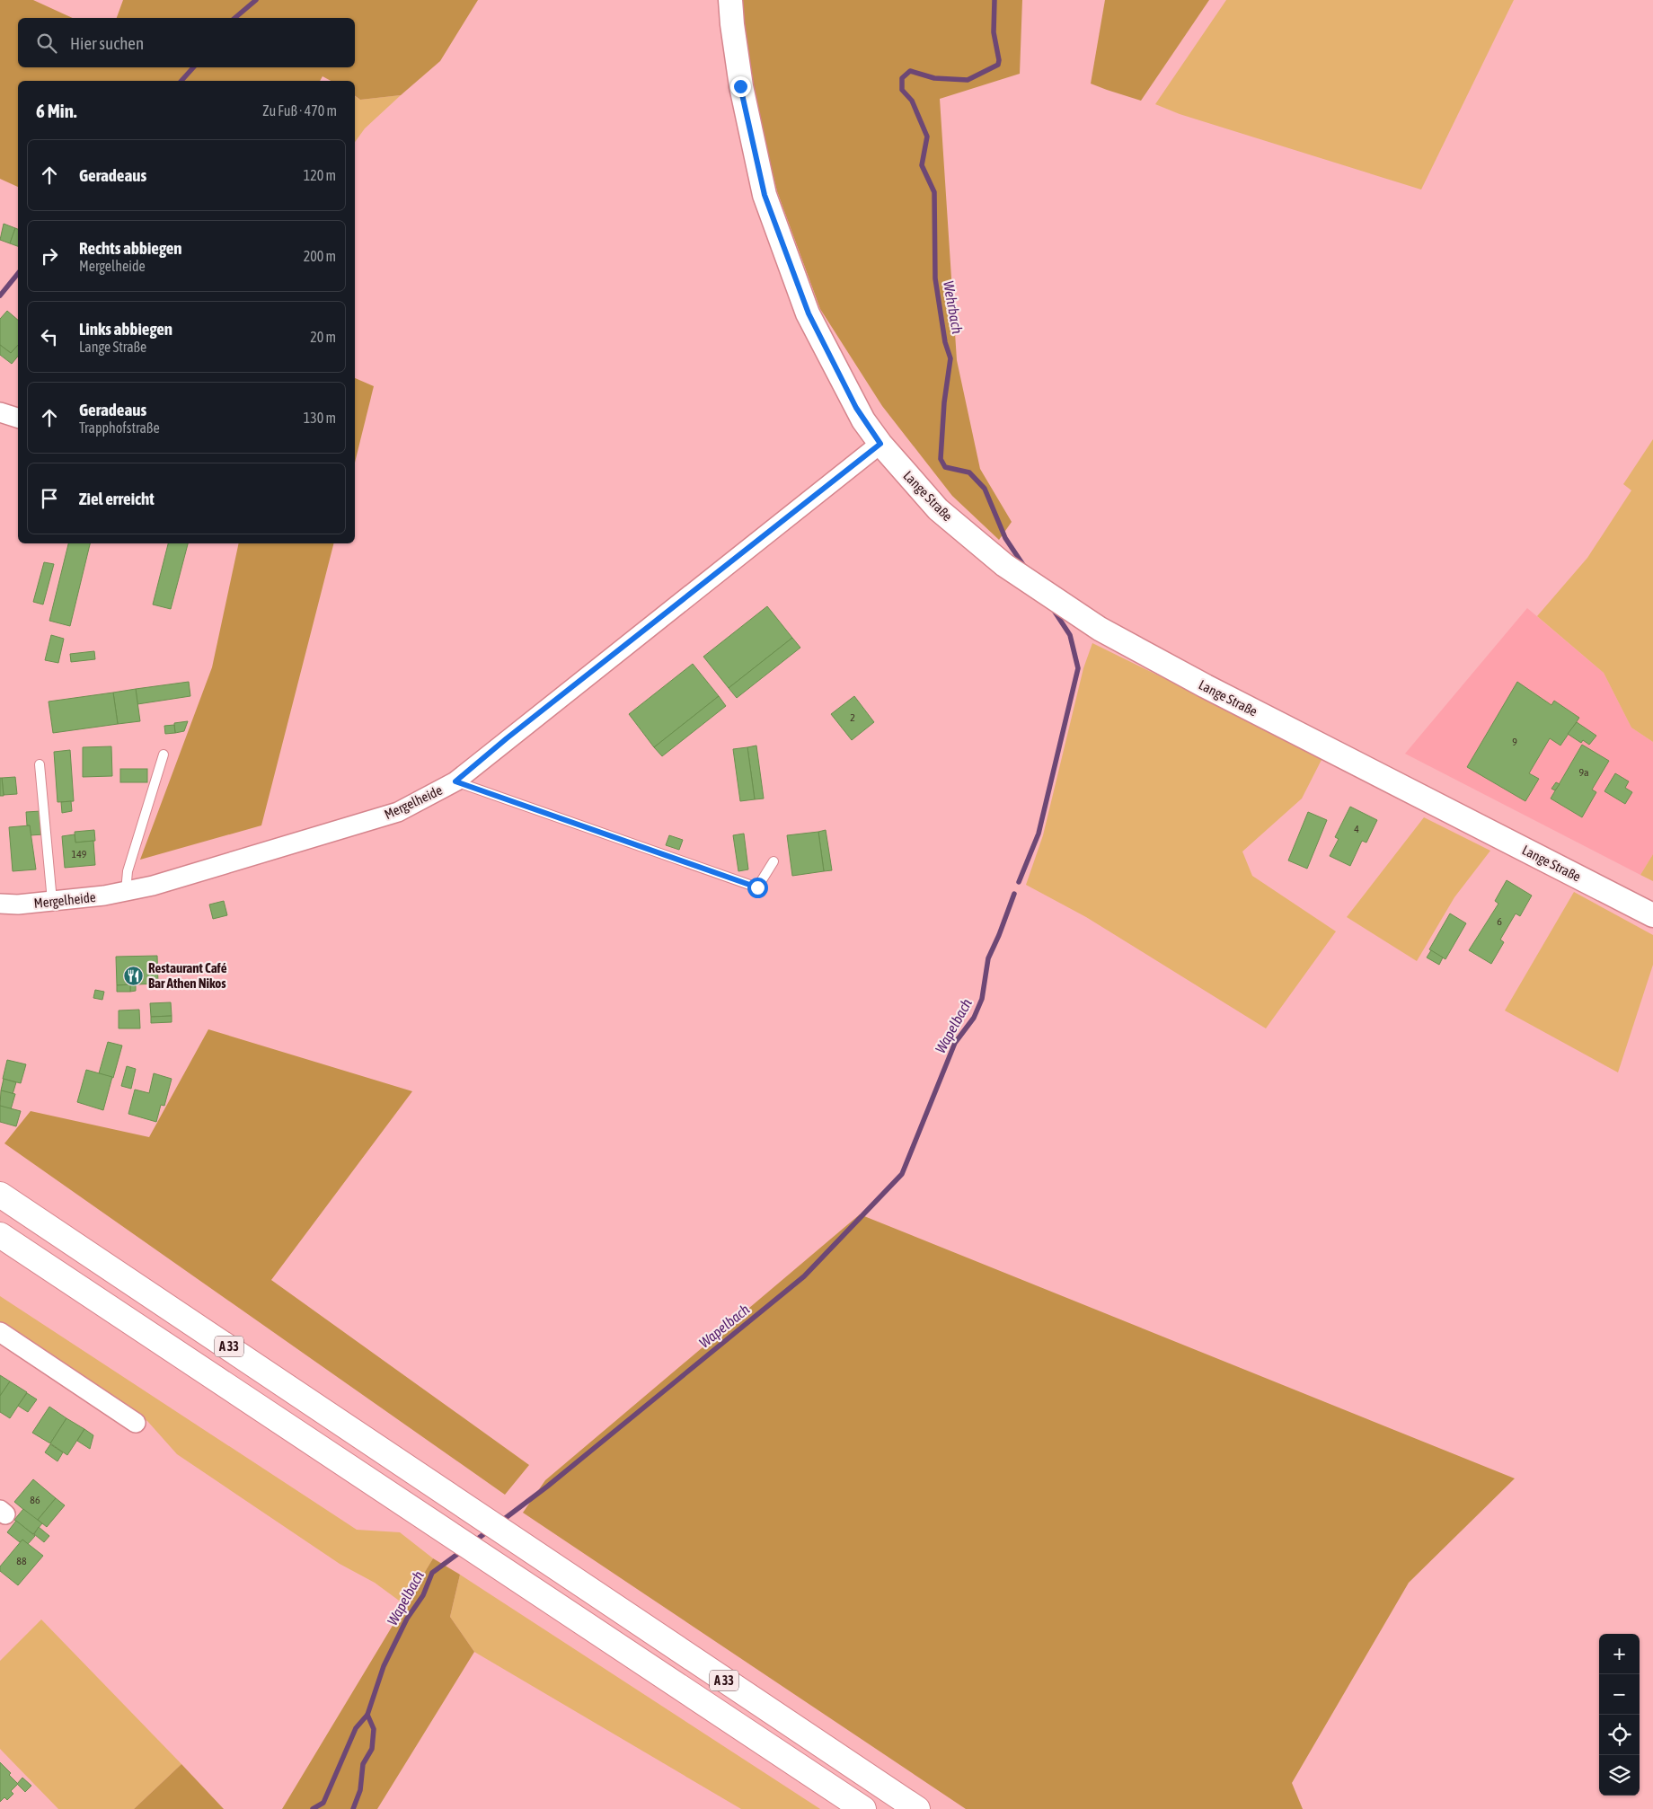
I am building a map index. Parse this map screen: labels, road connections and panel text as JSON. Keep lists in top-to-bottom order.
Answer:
{
  "streets": {
    "highway": ["A 33"],
    "street": ["Lange Straße", "Mergelheide"]
  },
  "crossings": [
    ["Lange Straße", "Mergelheide"]
  ],
  "water": ["Wehrbach", "Wapelbach"],
  "places": {
    "restaurant": ["Restaurant Café Bar Athen Nikos"]
  },
  "house_numbers": [
    "2",
    "9",
    "9a",
    "4",
    "149",
    "6",
    "86",
    "88"
  ],
  "page": {
    "search": "Hier suchen",
    "heading": ["6 Min.", "Zu Fuß · 470 m"],
    "list": [
      ["Geradeaus", "120 m"],
      ["Rechts abbiegen", "Mergelheide", "200 m"],
      ["Links abbiegen", "Lange Straße", "20 m"],
      ["Geradeaus", "Trapphofstraße", "130 m"],
      "Ziel erreicht"
    ],
    "map_buttons": ["+", "−"]
  }
}
